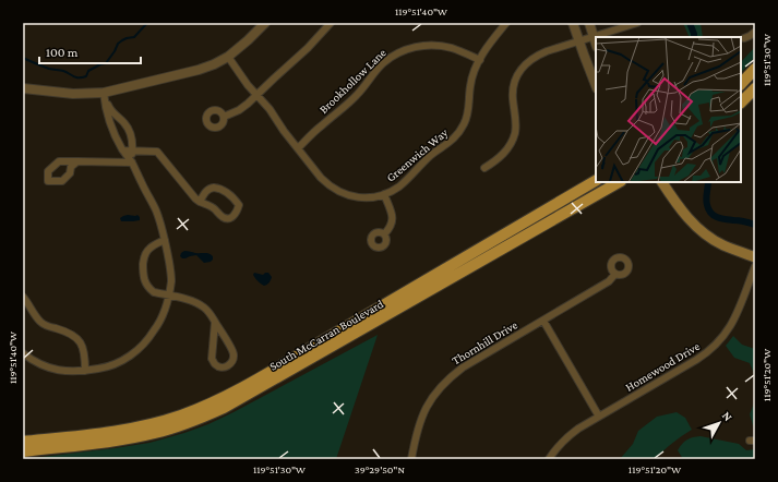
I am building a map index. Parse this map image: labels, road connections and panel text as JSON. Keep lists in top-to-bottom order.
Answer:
{
  "streets": {
    "main road": ["South McCarran Boulevard"],
    "street": [
      "Brookhollow Lane",
      "Greenwich Way",
      "Thornhill Drive",
      "Homewood Drive"
    ]
  },
  "crossings": [
    ["Brookhollow Lane", "Greenwich Way"]
  ],
  "scale_bar": "100 m",
  "north": "top right",
  "coordinates": [
    "119°51'40\"W",
    "119°51'30\"W",
    "119°51'20\"W",
    "39°29'50\"N"
  ]
}
